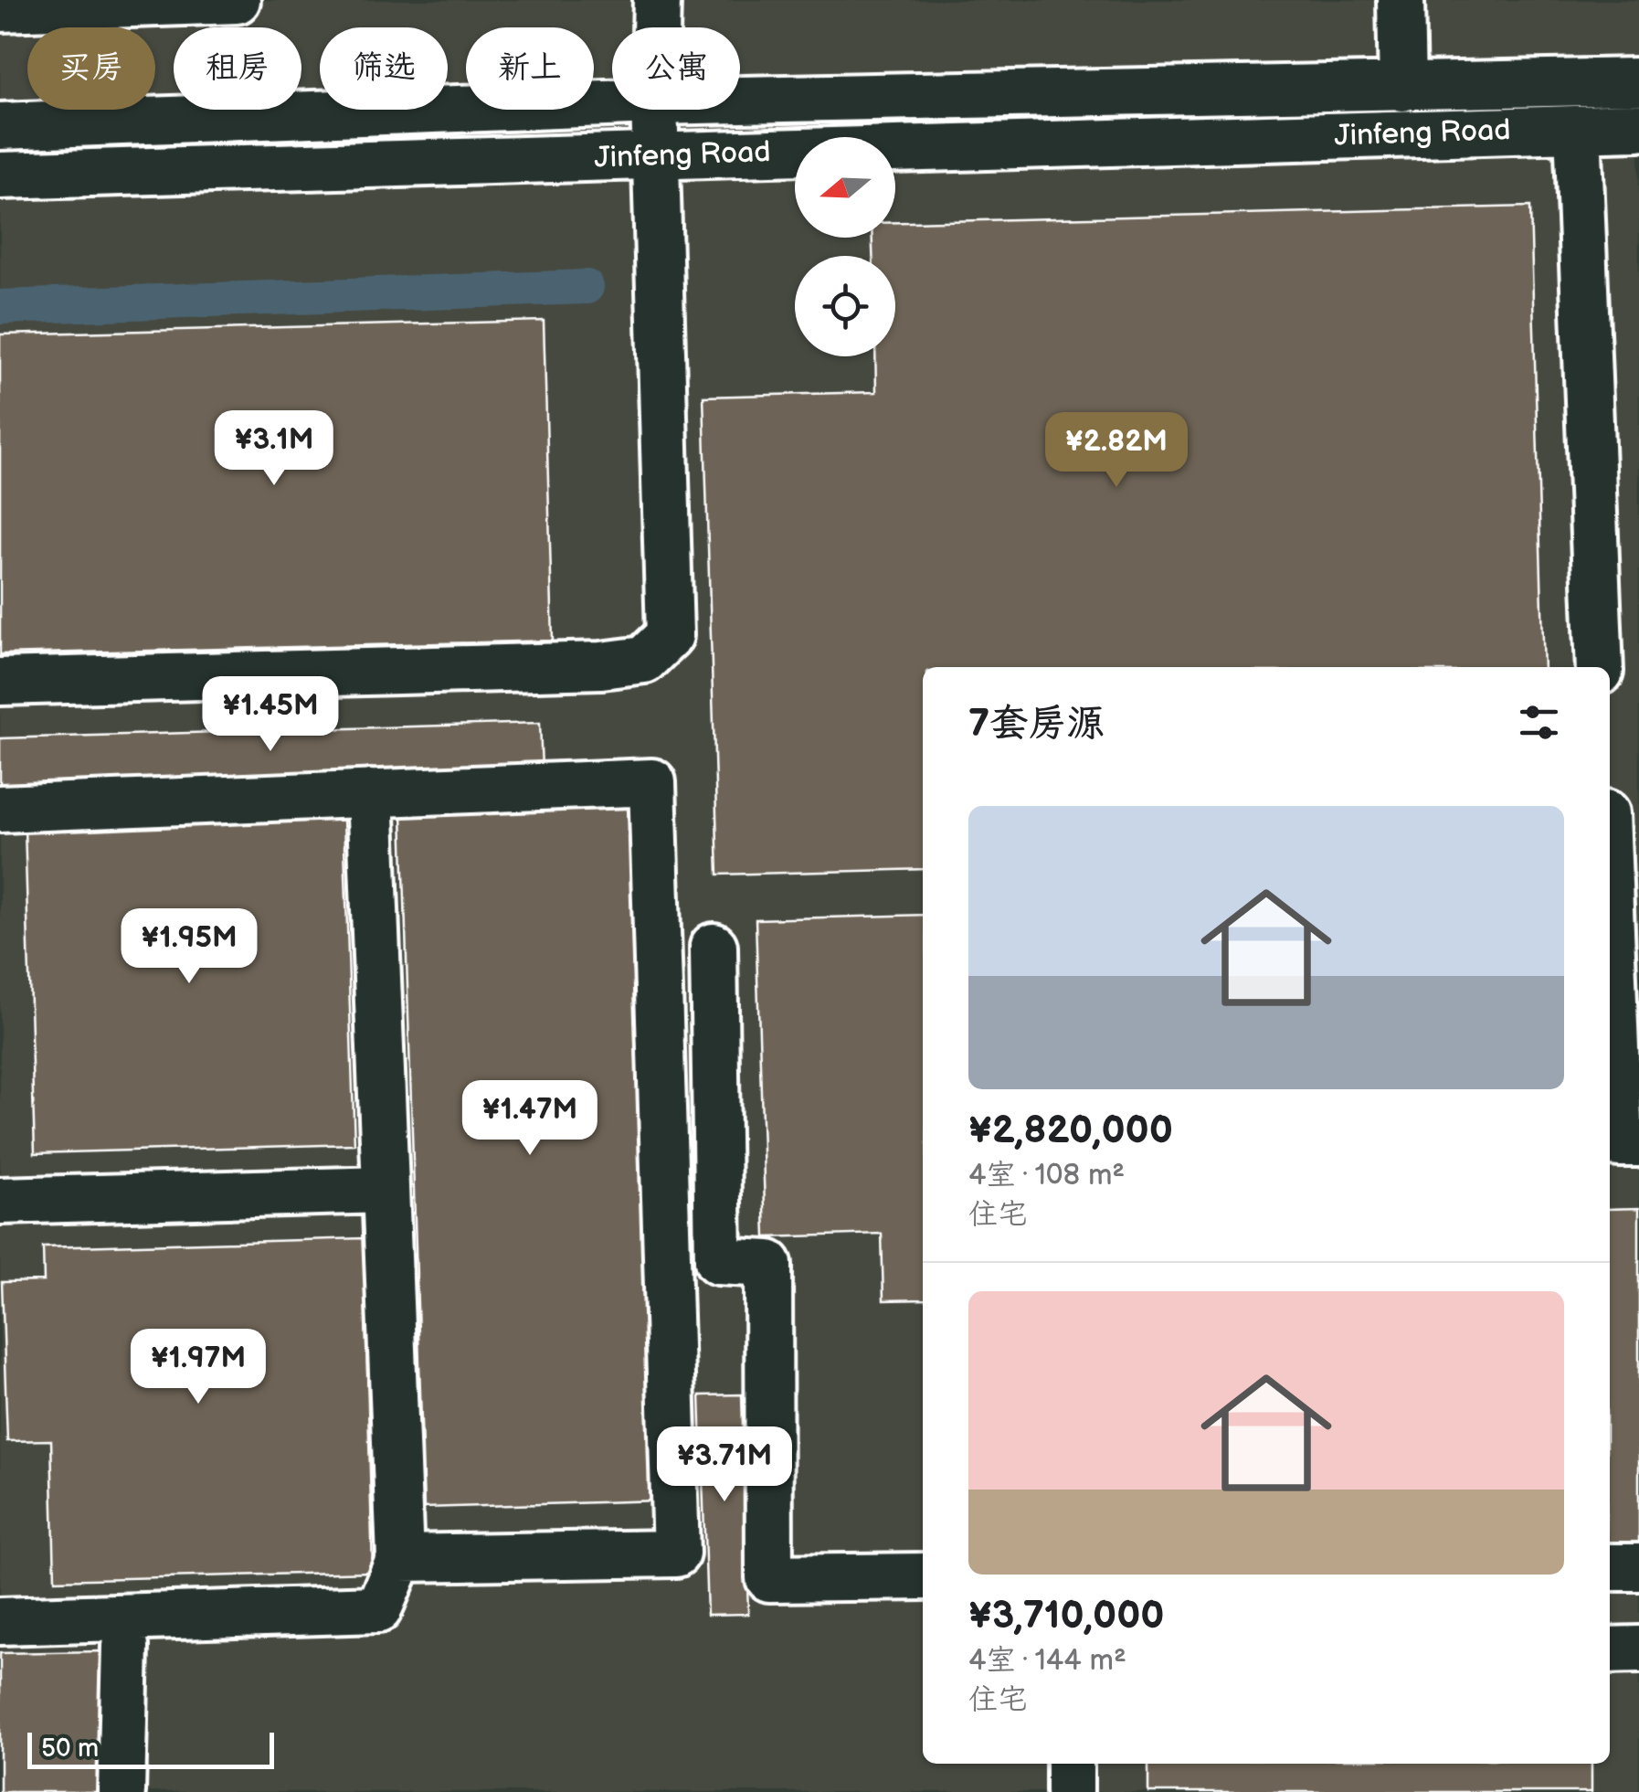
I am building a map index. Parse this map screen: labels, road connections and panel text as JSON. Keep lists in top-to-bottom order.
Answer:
{
  "streets": {
    "street": ["Jinfeng Road"]
  },
  "scale_bar": "50 m",
  "north": "left",
  "page": {
    "chip": [
      "买房",
      "租房",
      "筛选",
      "新上",
      "公寓"
    ],
    "price": [
      "¥3.1M",
      "¥2.82M",
      "¥1.45M",
      "¥1.95M",
      "¥1.47M",
      "¥1.97M",
      "¥3.71M"
    ],
    "heading": "7套房源",
    "list": [
      {
        "name": "¥2,820,000",
        "note": "4室 · 108 m² · 住宅"
      },
      {
        "name": "¥3,710,000",
        "note": "4室 · 144 m² · 住宅"
      }
    ],
    "scale": "50 m"
  }
}
